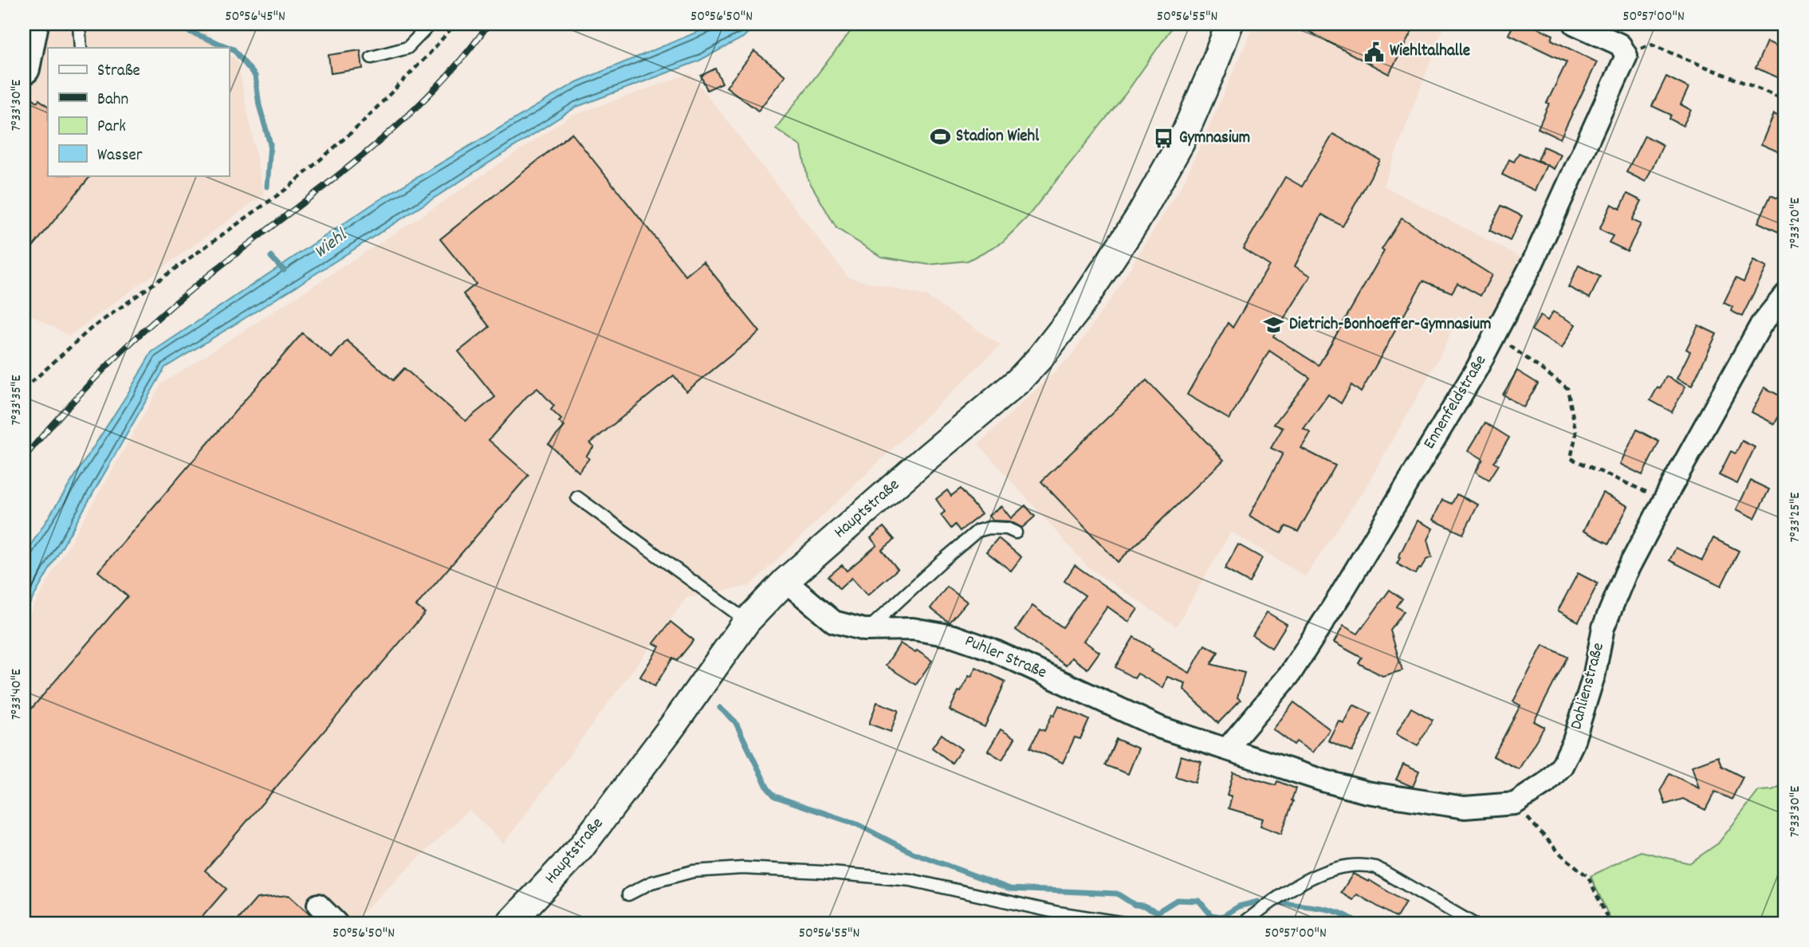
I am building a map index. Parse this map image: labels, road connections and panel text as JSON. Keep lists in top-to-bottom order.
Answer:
{
  "streets": {
    "street": [
      "Ennenfeldstraße",
      "Hauptstraße",
      "Puhler Straße",
      "Dahlienstraße"
    ]
  },
  "crossings": [
    ["Ennenfeldstraße", "Puhler Straße"],
    ["Ennenfeldstraße", "Dahlienstraße"],
    ["Hauptstraße", "Puhler Straße"],
    ["Puhler Straße", "Dahlienstraße"]
  ],
  "water": ["Wiehl"],
  "places": {
    "public building": ["Wiehltalhalle"],
    "sports": ["Stadion Wiehl"],
    "bus stop": ["Gymnasium"],
    "school or university": ["Dietrich-Bonhoeffer-Gymnasium"]
  },
  "legend": [
    "Straße",
    "Bahn",
    "Park",
    "Wasser"
  ],
  "coordinates": [
    "50°56'45\"N",
    "50°56'50\"N",
    "50°56'55\"N",
    "50°57'00\"N",
    "7°33'30\"E",
    "7°33'20\"E",
    "7°33'35\"E",
    "7°33'25\"E",
    "7°33'40\"E"
  ]
}
